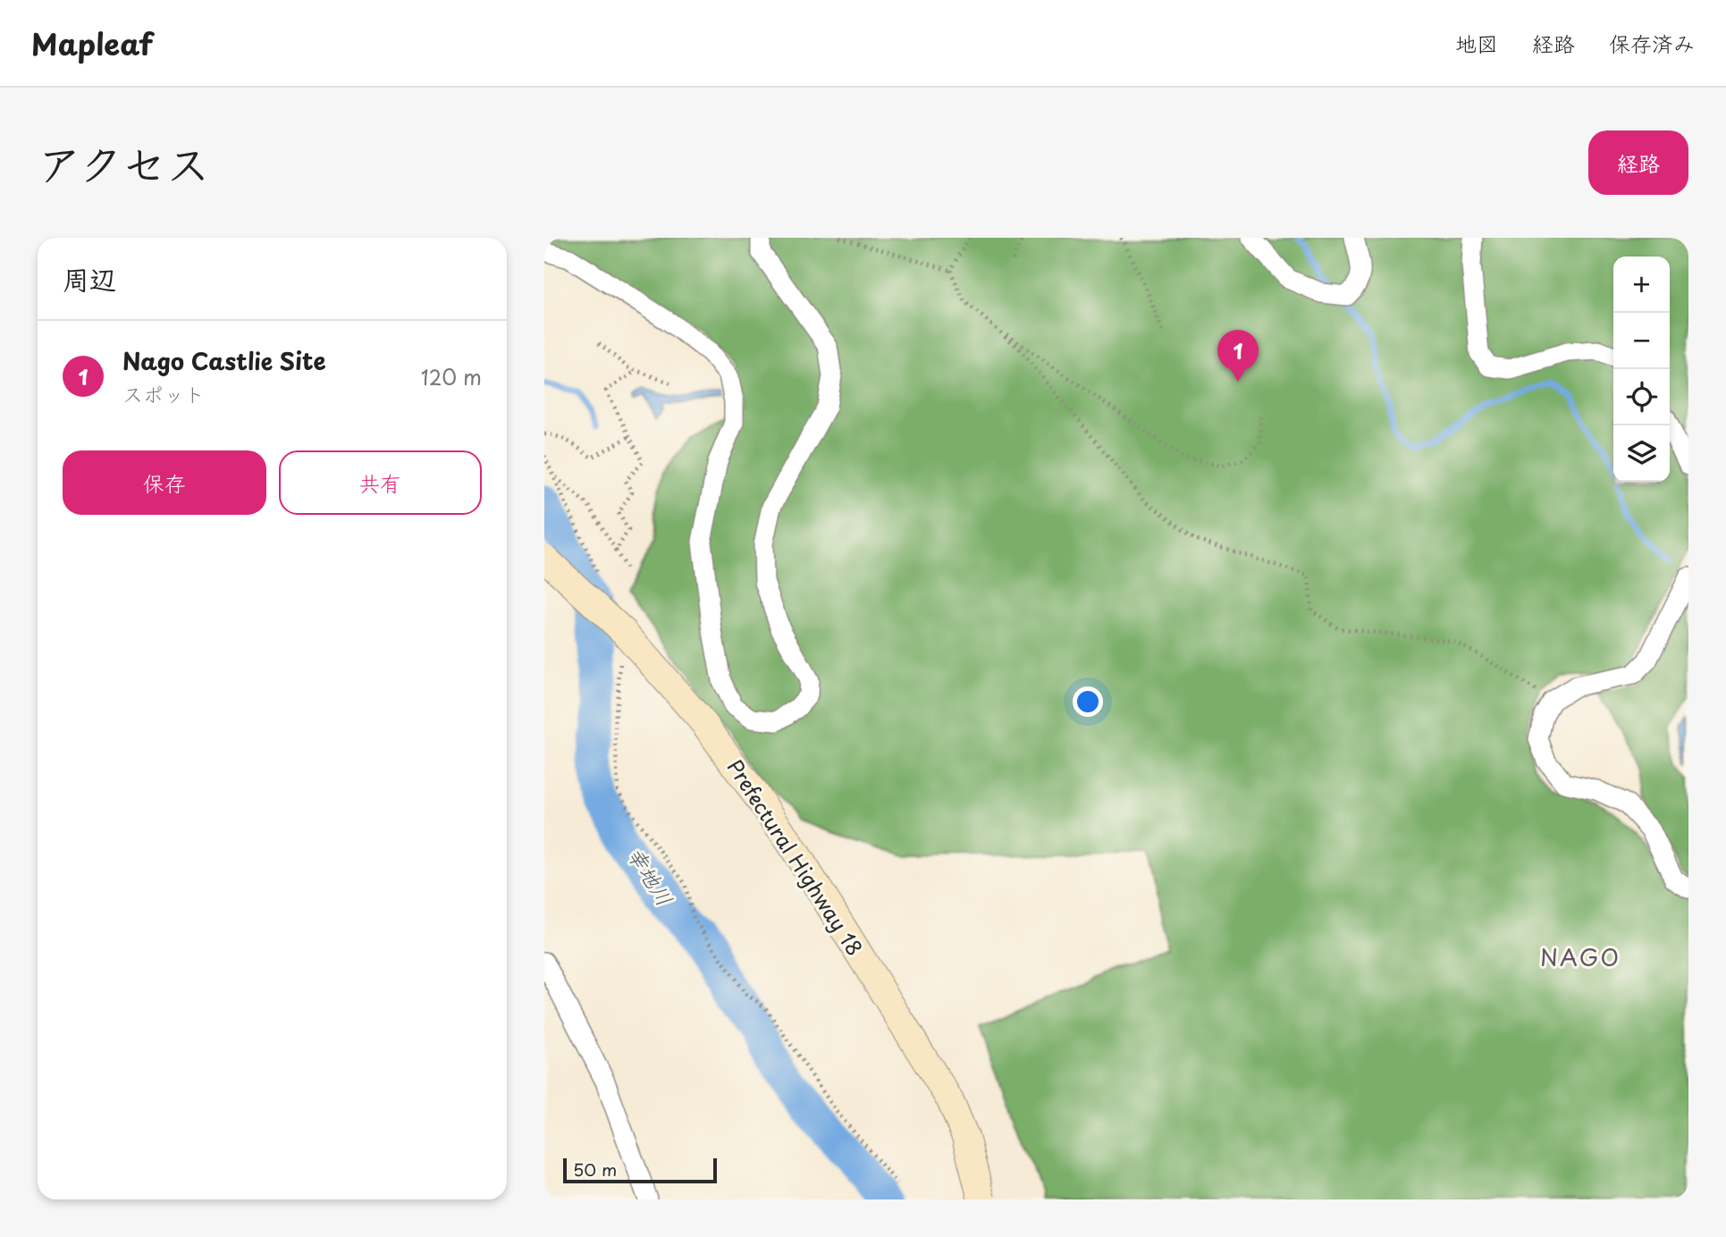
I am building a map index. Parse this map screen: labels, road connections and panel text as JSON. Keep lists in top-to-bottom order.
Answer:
{
  "streets": {
    "main road": ["Prefectural Highway 18"]
  },
  "districts": ["NAGO"],
  "water": ["幸地川"],
  "scale_bar": "50 m",
  "page": {
    "header": "Mapleaf",
    "nav": ["地図", "経路", "保存済み"],
    "title": "アクセス",
    "buttons": [
      "経路",
      ["保存", "共有"]
    ],
    "heading": "周辺",
    "map_buttons": ["+", "−"],
    "list": [
      {
        "mark": "1",
        "name": "Nago Castlie Site",
        "note": "スポット",
        "value": "120 m"
      }
    ],
    "pins": "1",
    "scale": "50 m"
  }
}
